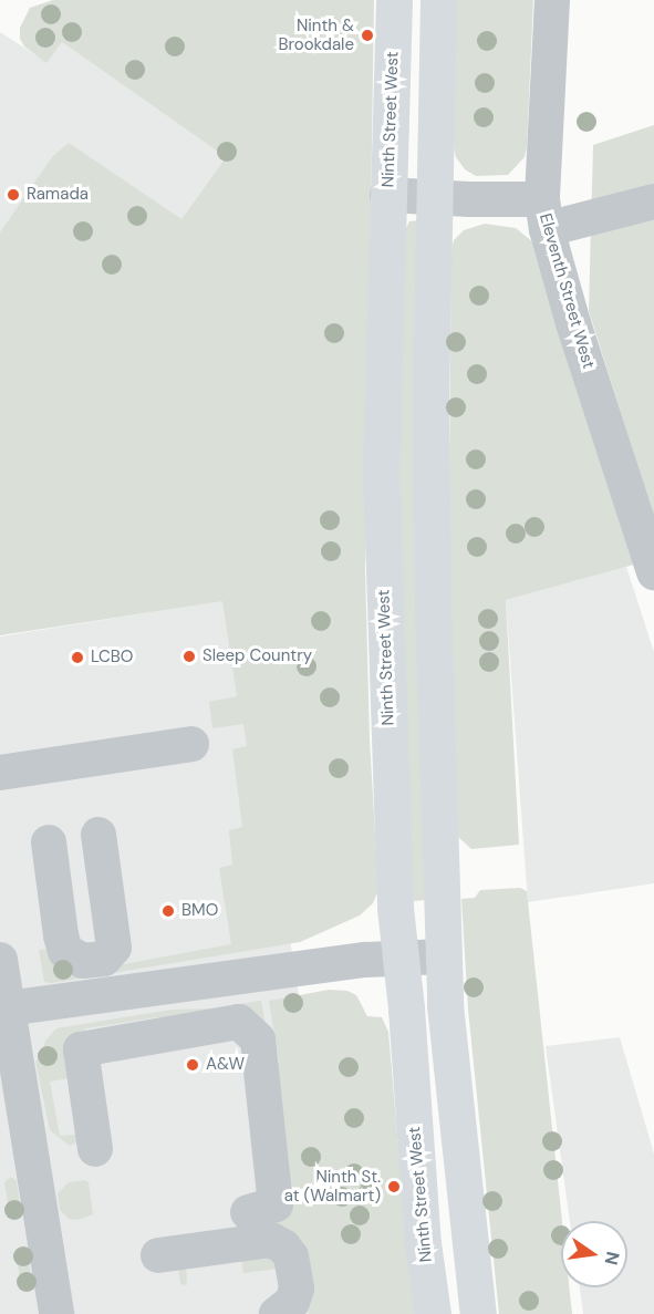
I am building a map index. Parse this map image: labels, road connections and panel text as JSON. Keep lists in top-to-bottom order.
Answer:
{
  "streets": {
    "main road": ["Ninth Street West"],
    "street": ["Eleventh Street West"]
  },
  "places": [
    "Ninth & Brookdale",
    "Ramada",
    "Sleep Country",
    "LCBO",
    "BMO",
    "A&W",
    "Ninth St. at (Walmart)"
  ],
  "north": "right"
}
